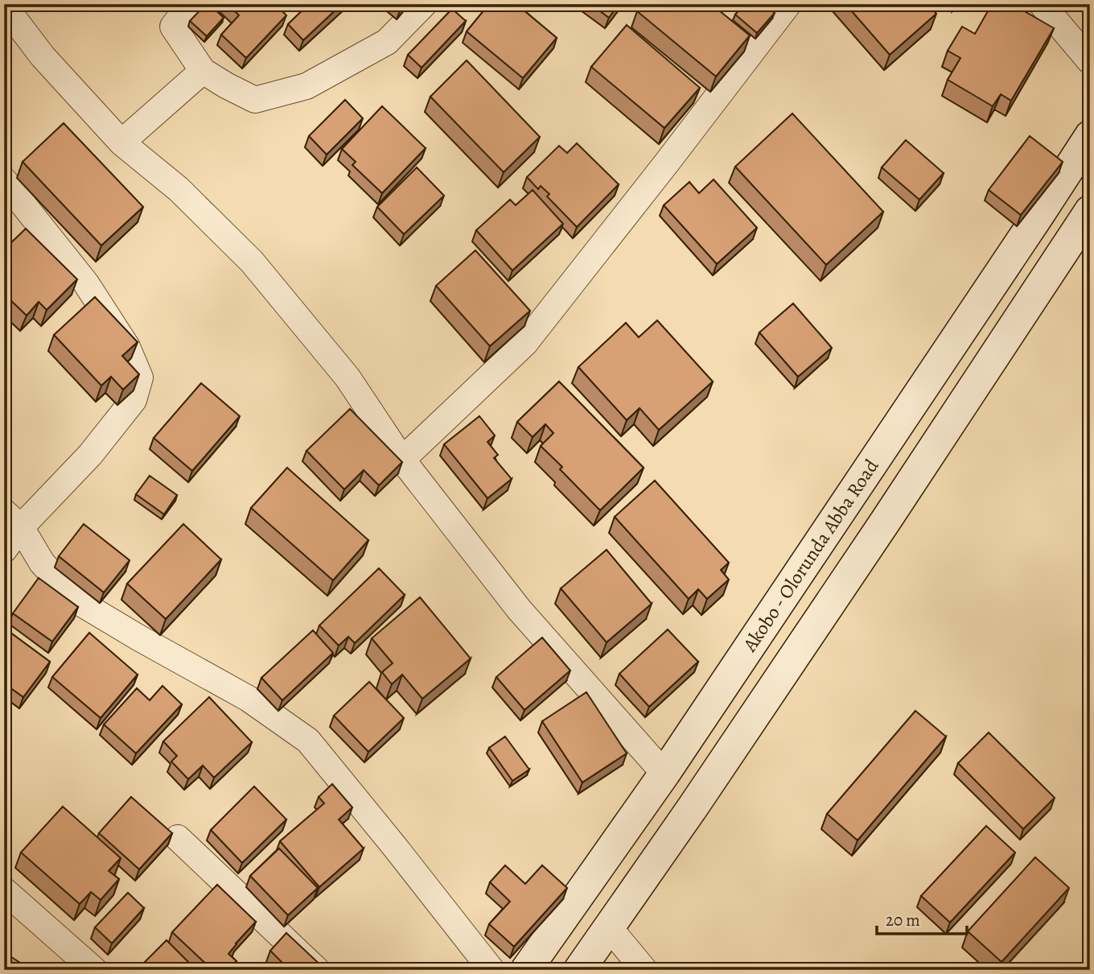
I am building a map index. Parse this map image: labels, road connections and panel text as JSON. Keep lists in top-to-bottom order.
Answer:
{
  "streets": {
    "main road": ["Akobo - Olorunda Abba Road"]
  },
  "scale_bar": "20 m"
}
